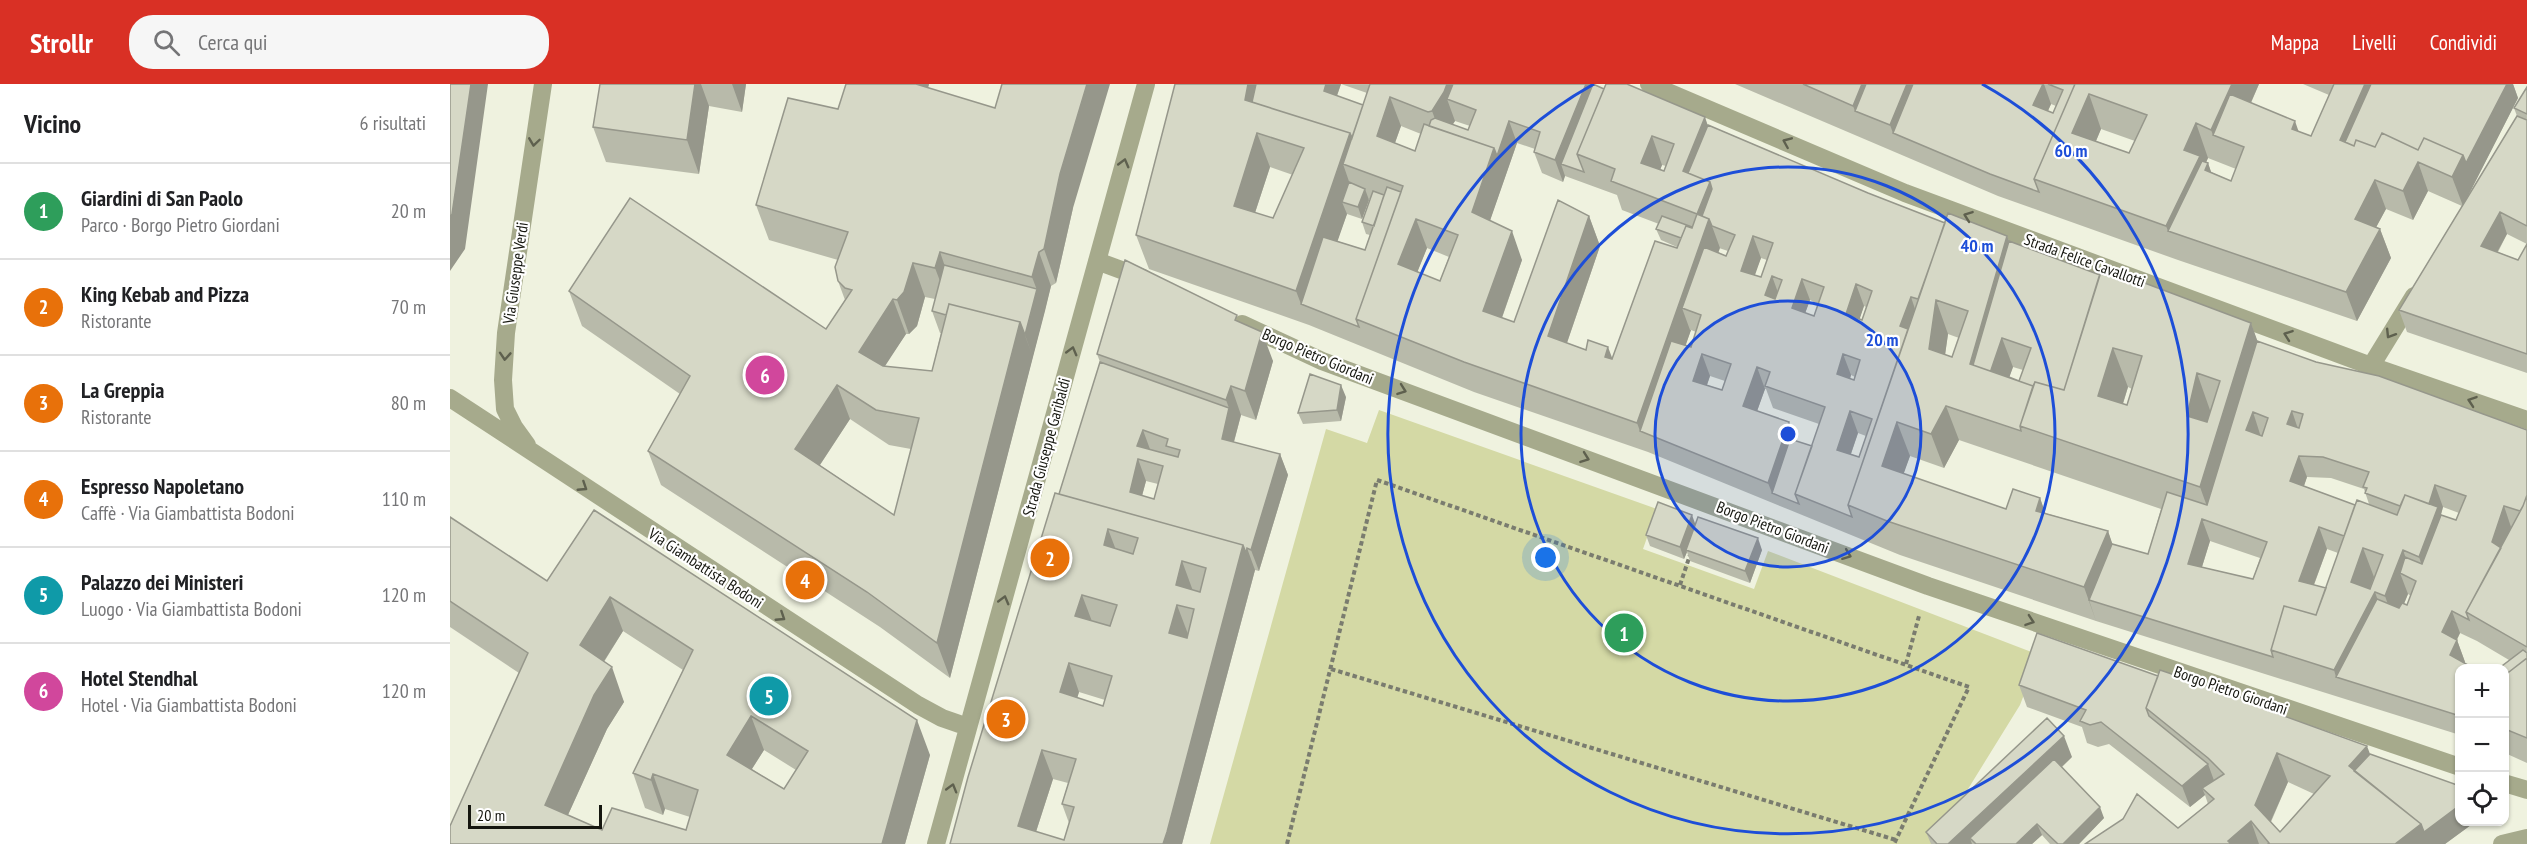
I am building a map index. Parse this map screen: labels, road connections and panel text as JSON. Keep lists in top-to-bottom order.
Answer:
{
  "streets": {
    "street": [
      "Strada Felice Cavallotti",
      "Via Giuseppe Verdi",
      "Borgo Pietro Giordani",
      "Strada Giuseppe Garibaldi",
      "Via Giambattista Bodoni"
    ]
  },
  "crossings": [
    ["Via Giuseppe Verdi", "Via Giambattista Bodoni"],
    ["Strada Giuseppe Garibaldi", "Via Giambattista Bodoni"]
  ],
  "one_way": [
    "Strada Felice Cavallotti",
    "Via Giuseppe Verdi",
    "Borgo Pietro Giordani",
    "Strada Giuseppe Garibaldi",
    "Via Giambattista Bodoni"
  ],
  "scale_bar": "20 m",
  "page": {
    "header": "Strollr",
    "search": "Cerca qui",
    "nav": ["Mappa", "Livelli", "Condividi"],
    "heading": ["Vicino", "6 risultati"],
    "list": [
      {
        "mark": "1",
        "name": "Giardini di San Paolo",
        "note": "Parco · Borgo Pietro Giordani",
        "value": "20 m"
      },
      {
        "mark": "2",
        "name": "King Kebab and Pizza",
        "note": "Ristorante",
        "value": "70 m"
      },
      {
        "mark": "3",
        "name": "La Greppia",
        "note": "Ristorante",
        "value": "80 m"
      },
      {
        "mark": "4",
        "name": "Espresso Napoletano",
        "note": "Caffè · Via Giambattista Bodoni",
        "value": "110 m"
      },
      {
        "mark": "5",
        "name": "Palazzo dei Ministeri",
        "note": "Luogo · Via Giambattista Bodoni",
        "value": "120 m"
      },
      {
        "mark": "6",
        "name": "Hotel Stendhal",
        "note": "Hotel · Via Giambattista Bodoni",
        "value": "120 m"
      }
    ],
    "pins": [
      "6",
      "2",
      "4",
      "1",
      "5",
      "3"
    ],
    "map_buttons": ["+", "−"],
    "scale": "20 m"
  },
  "rings": ["60 m", "40 m", "20 m"]
}
